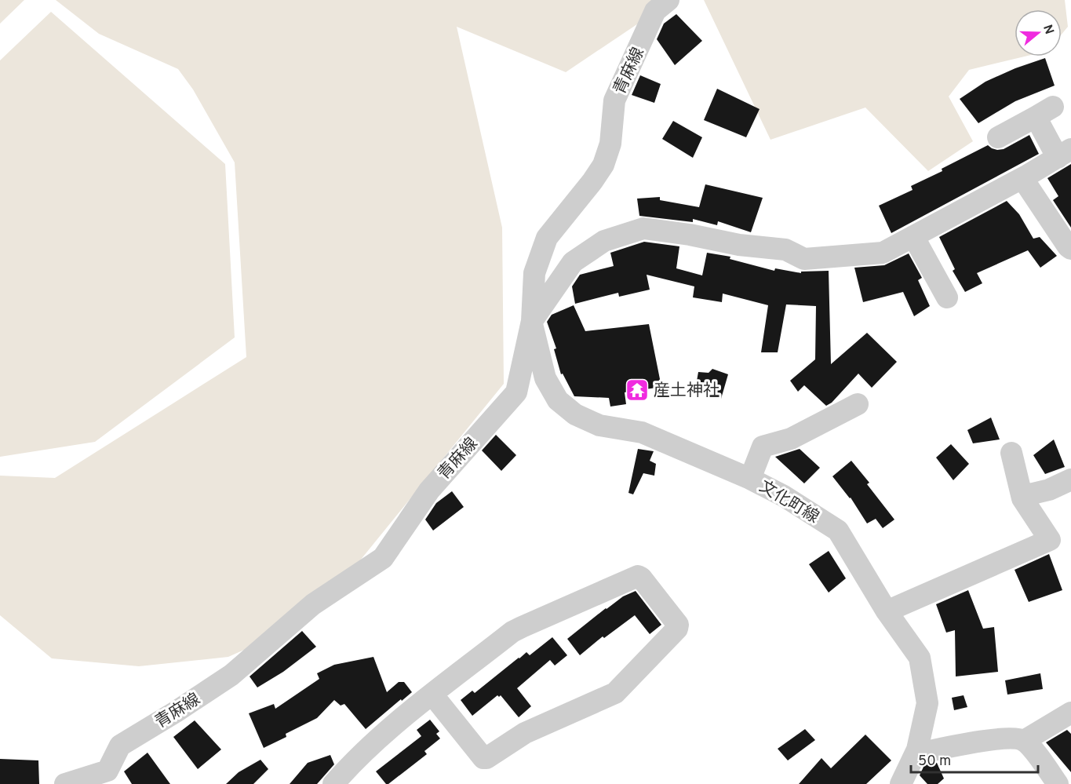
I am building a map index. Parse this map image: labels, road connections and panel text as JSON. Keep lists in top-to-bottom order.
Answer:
{
  "streets": {
    "street": ["青麻線", "文化町線"]
  },
  "crossings": [
    ["青麻線", "文化町線"]
  ],
  "places": {
    "temple": ["産土神社"]
  },
  "scale_bar": "50 m",
  "north": "right"
}
